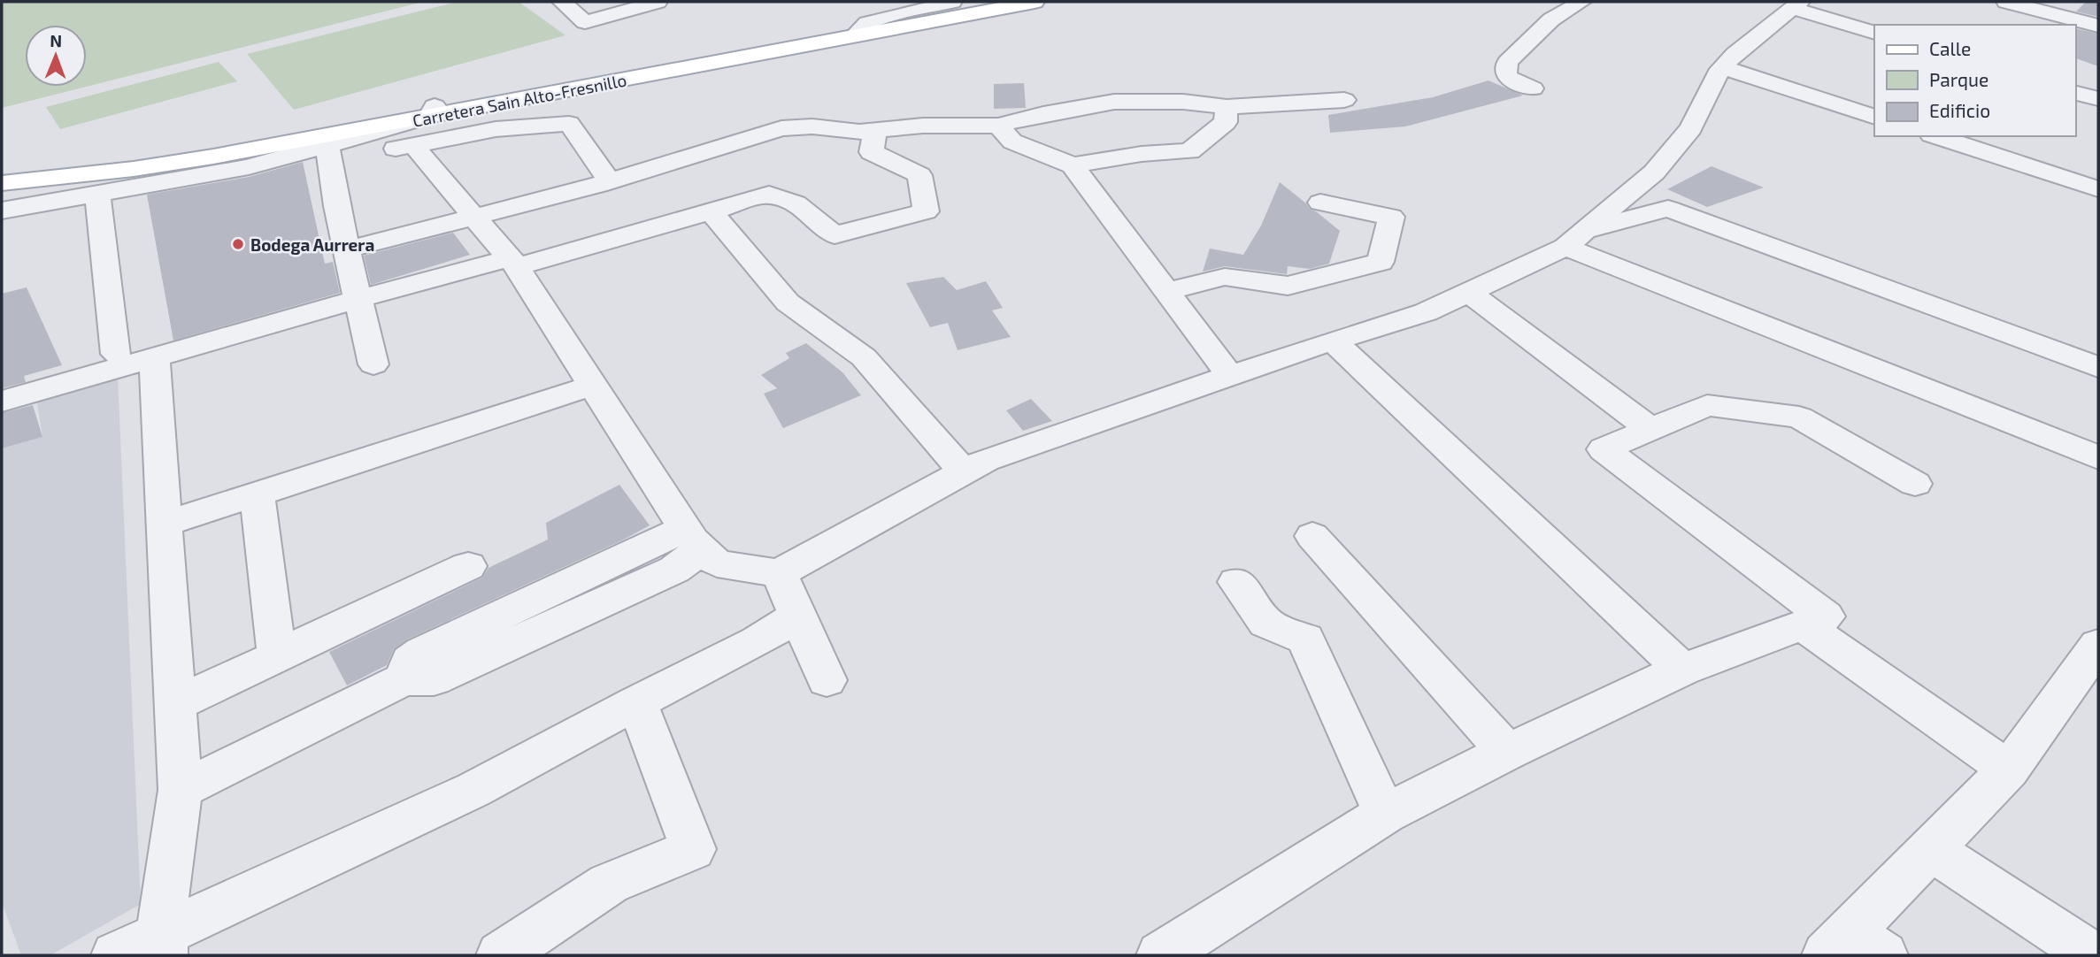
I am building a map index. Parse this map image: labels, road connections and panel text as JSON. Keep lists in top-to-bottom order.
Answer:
{
  "streets": {
    "main road": ["Carretera Sain Alto-Fresnillo"]
  },
  "places": ["Bodega Aurrera"],
  "legend": ["Calle", "Parque", "Edificio"],
  "north": "top"
}
